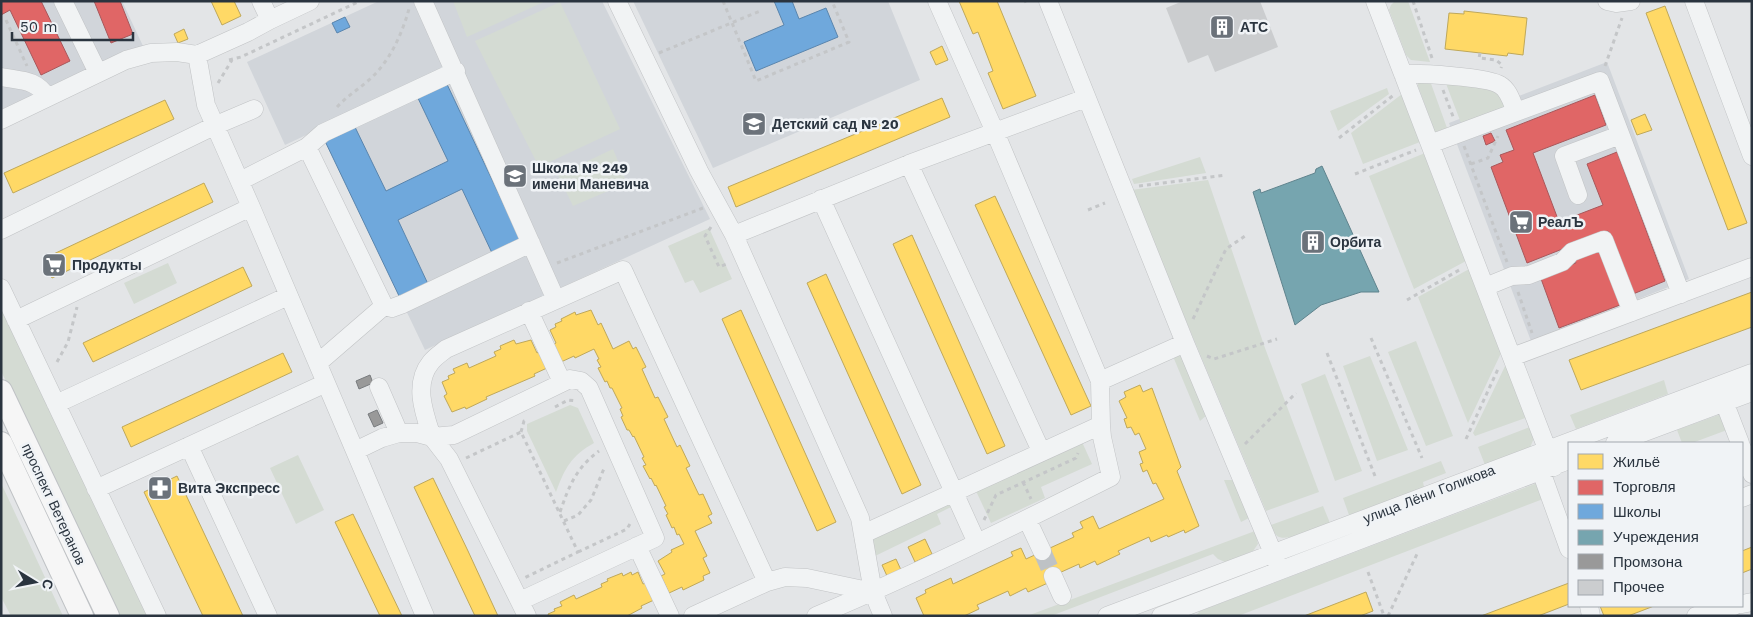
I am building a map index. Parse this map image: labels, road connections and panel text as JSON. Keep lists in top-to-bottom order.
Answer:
{
  "streets": {
    "main road": ["проспект Ветеранов"],
    "street": ["улица Лёни Голикова"]
  },
  "places": {
    "building": ["АТС", "Орбита"],
    "school or university": ["Детский сад № 20", "Школа № 249 имени Маневича"],
    "supermarket": ["РеалЪ", "Продукты"],
    "pharmacy": ["Вита Экспресс"]
  },
  "legend": [
    "Жильё",
    "Торговля",
    "Школы",
    "Учреждения",
    "Промзона",
    "Прочее"
  ],
  "scale_bar": "50 m",
  "north": "right"
}
